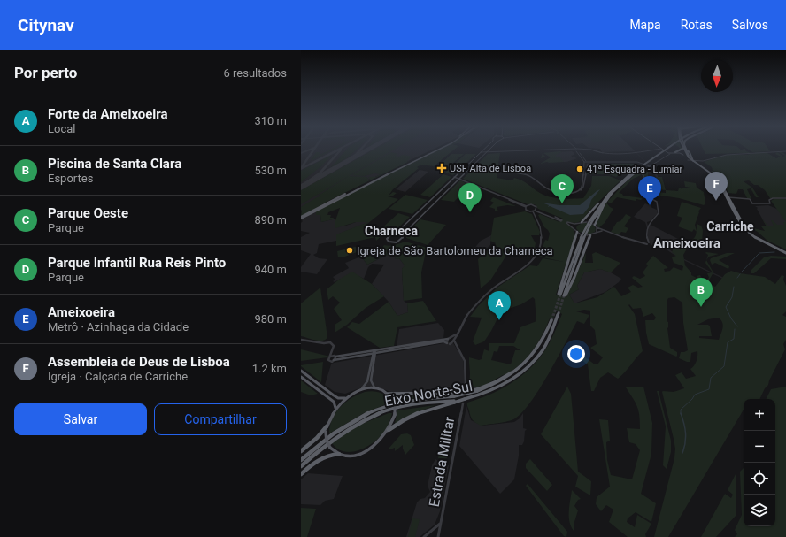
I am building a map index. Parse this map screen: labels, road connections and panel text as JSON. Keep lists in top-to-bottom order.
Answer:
{
  "streets": {
    "highway": ["Eixo Norte-Sul"],
    "street": ["Estrada Militar"]
  },
  "districts": ["Carriche", "Charneca", "Ameixoeira"],
  "places": {
    "health": ["USF Alta de Lisboa"],
    "other": ["41ª Esquadra - Lumiar", "Igreja de São Bartolomeu da Charneca"]
  },
  "north": "bottom",
  "page": {
    "header": "Citynav",
    "nav": ["Mapa", "Rotas", "Salvos"],
    "heading": ["Por perto", "6 resultados"],
    "list": [
      {
        "mark": "A",
        "name": "Forte da Ameixoeira",
        "note": "Local",
        "value": "310 m"
      },
      {
        "mark": "B",
        "name": "Piscina de Santa Clara",
        "note": "Esportes",
        "value": "530 m"
      },
      {
        "mark": "C",
        "name": "Parque Oeste",
        "note": "Parque",
        "value": "890 m"
      },
      {
        "mark": "D",
        "name": "Parque Infantil Rua Reis Pinto",
        "note": "Parque",
        "value": "940 m"
      },
      {
        "mark": "E",
        "name": "Ameixoeira",
        "note": "Metrô · Azinhaga da Cidade",
        "value": "980 m"
      },
      {
        "mark": "F",
        "name": "Assembleia de Deus de Lisboa",
        "note": "Igreja · Calçada de Carriche",
        "value": "1.2 km"
      }
    ],
    "pins": [
      "F",
      "C",
      "E",
      "D",
      "B",
      "A"
    ],
    "buttons": ["Salvar", "Compartilhar"],
    "map_buttons": ["+", "−"]
  }
}
